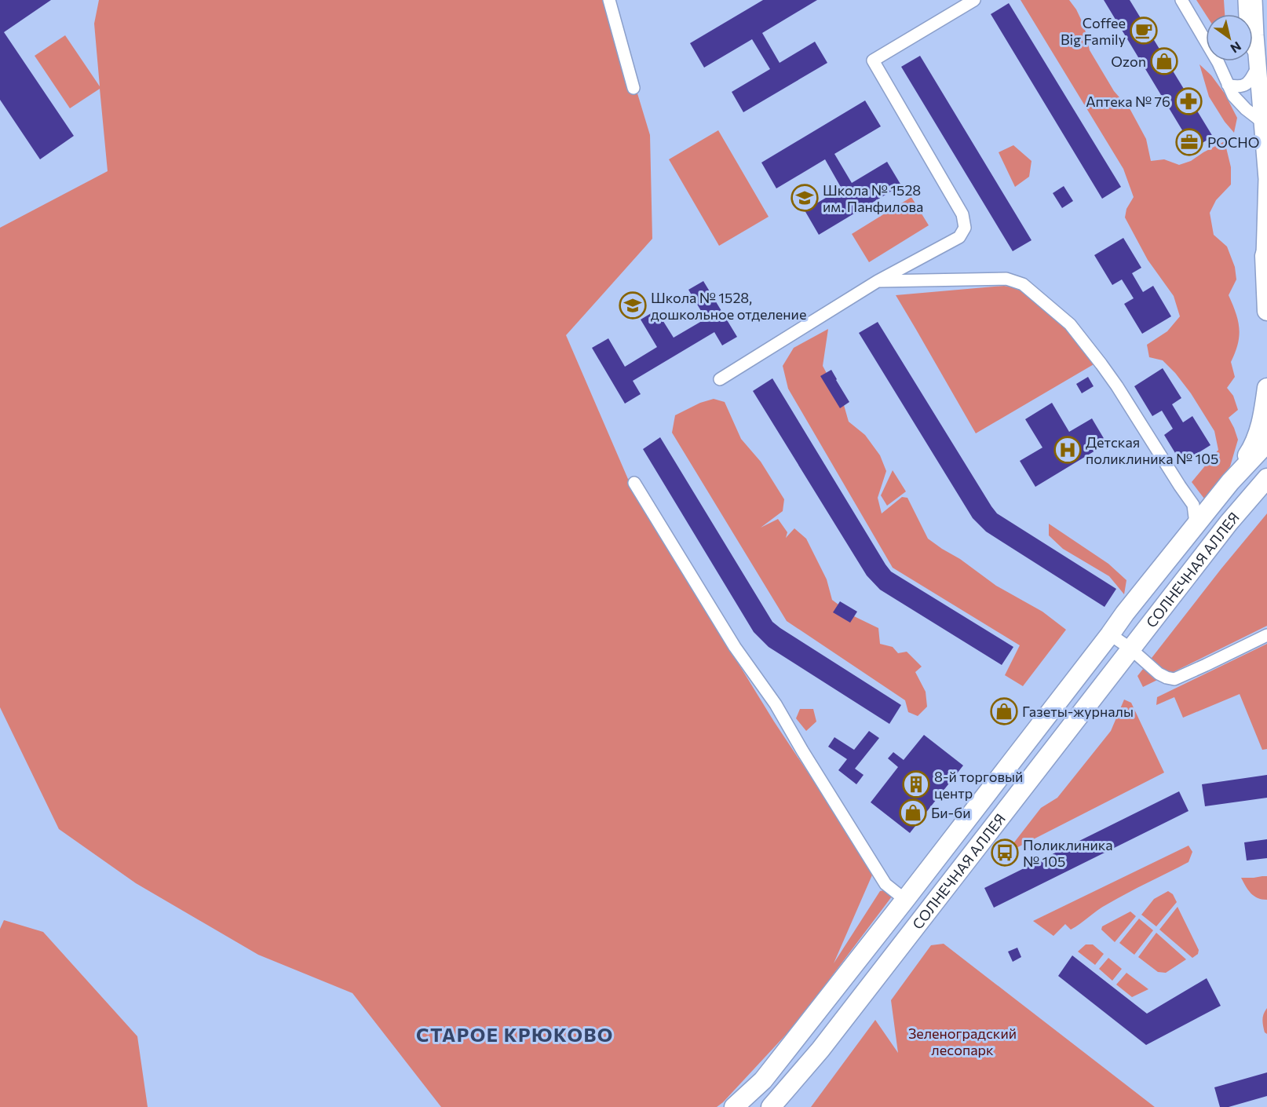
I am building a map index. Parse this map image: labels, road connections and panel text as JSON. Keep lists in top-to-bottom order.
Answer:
{
  "streets": {
    "main road": ["СОЛНЕЧНАЯ АЛЛЕЯ"]
  },
  "districts": ["СТАРОЕ КРЮКОВО"],
  "parks": ["Зеленоградский лесопарк"],
  "places": {
    "cafe": ["Coffee Big Family"],
    "shop": ["Ozon", "Газеты-журналы", "Би-би"],
    "pharmacy": ["Аптека № 76"],
    "office": ["РОСНО"],
    "school or university": ["Школа № 1528 им. Панфилова", "Школа № 1528, дошкольное отделение"],
    "hospital": ["Детская поликлиника № 105"],
    "building": ["8-й торговый центр"],
    "bus stop": ["Поликлиника № 105"]
  },
  "north": "bottom right"
}
